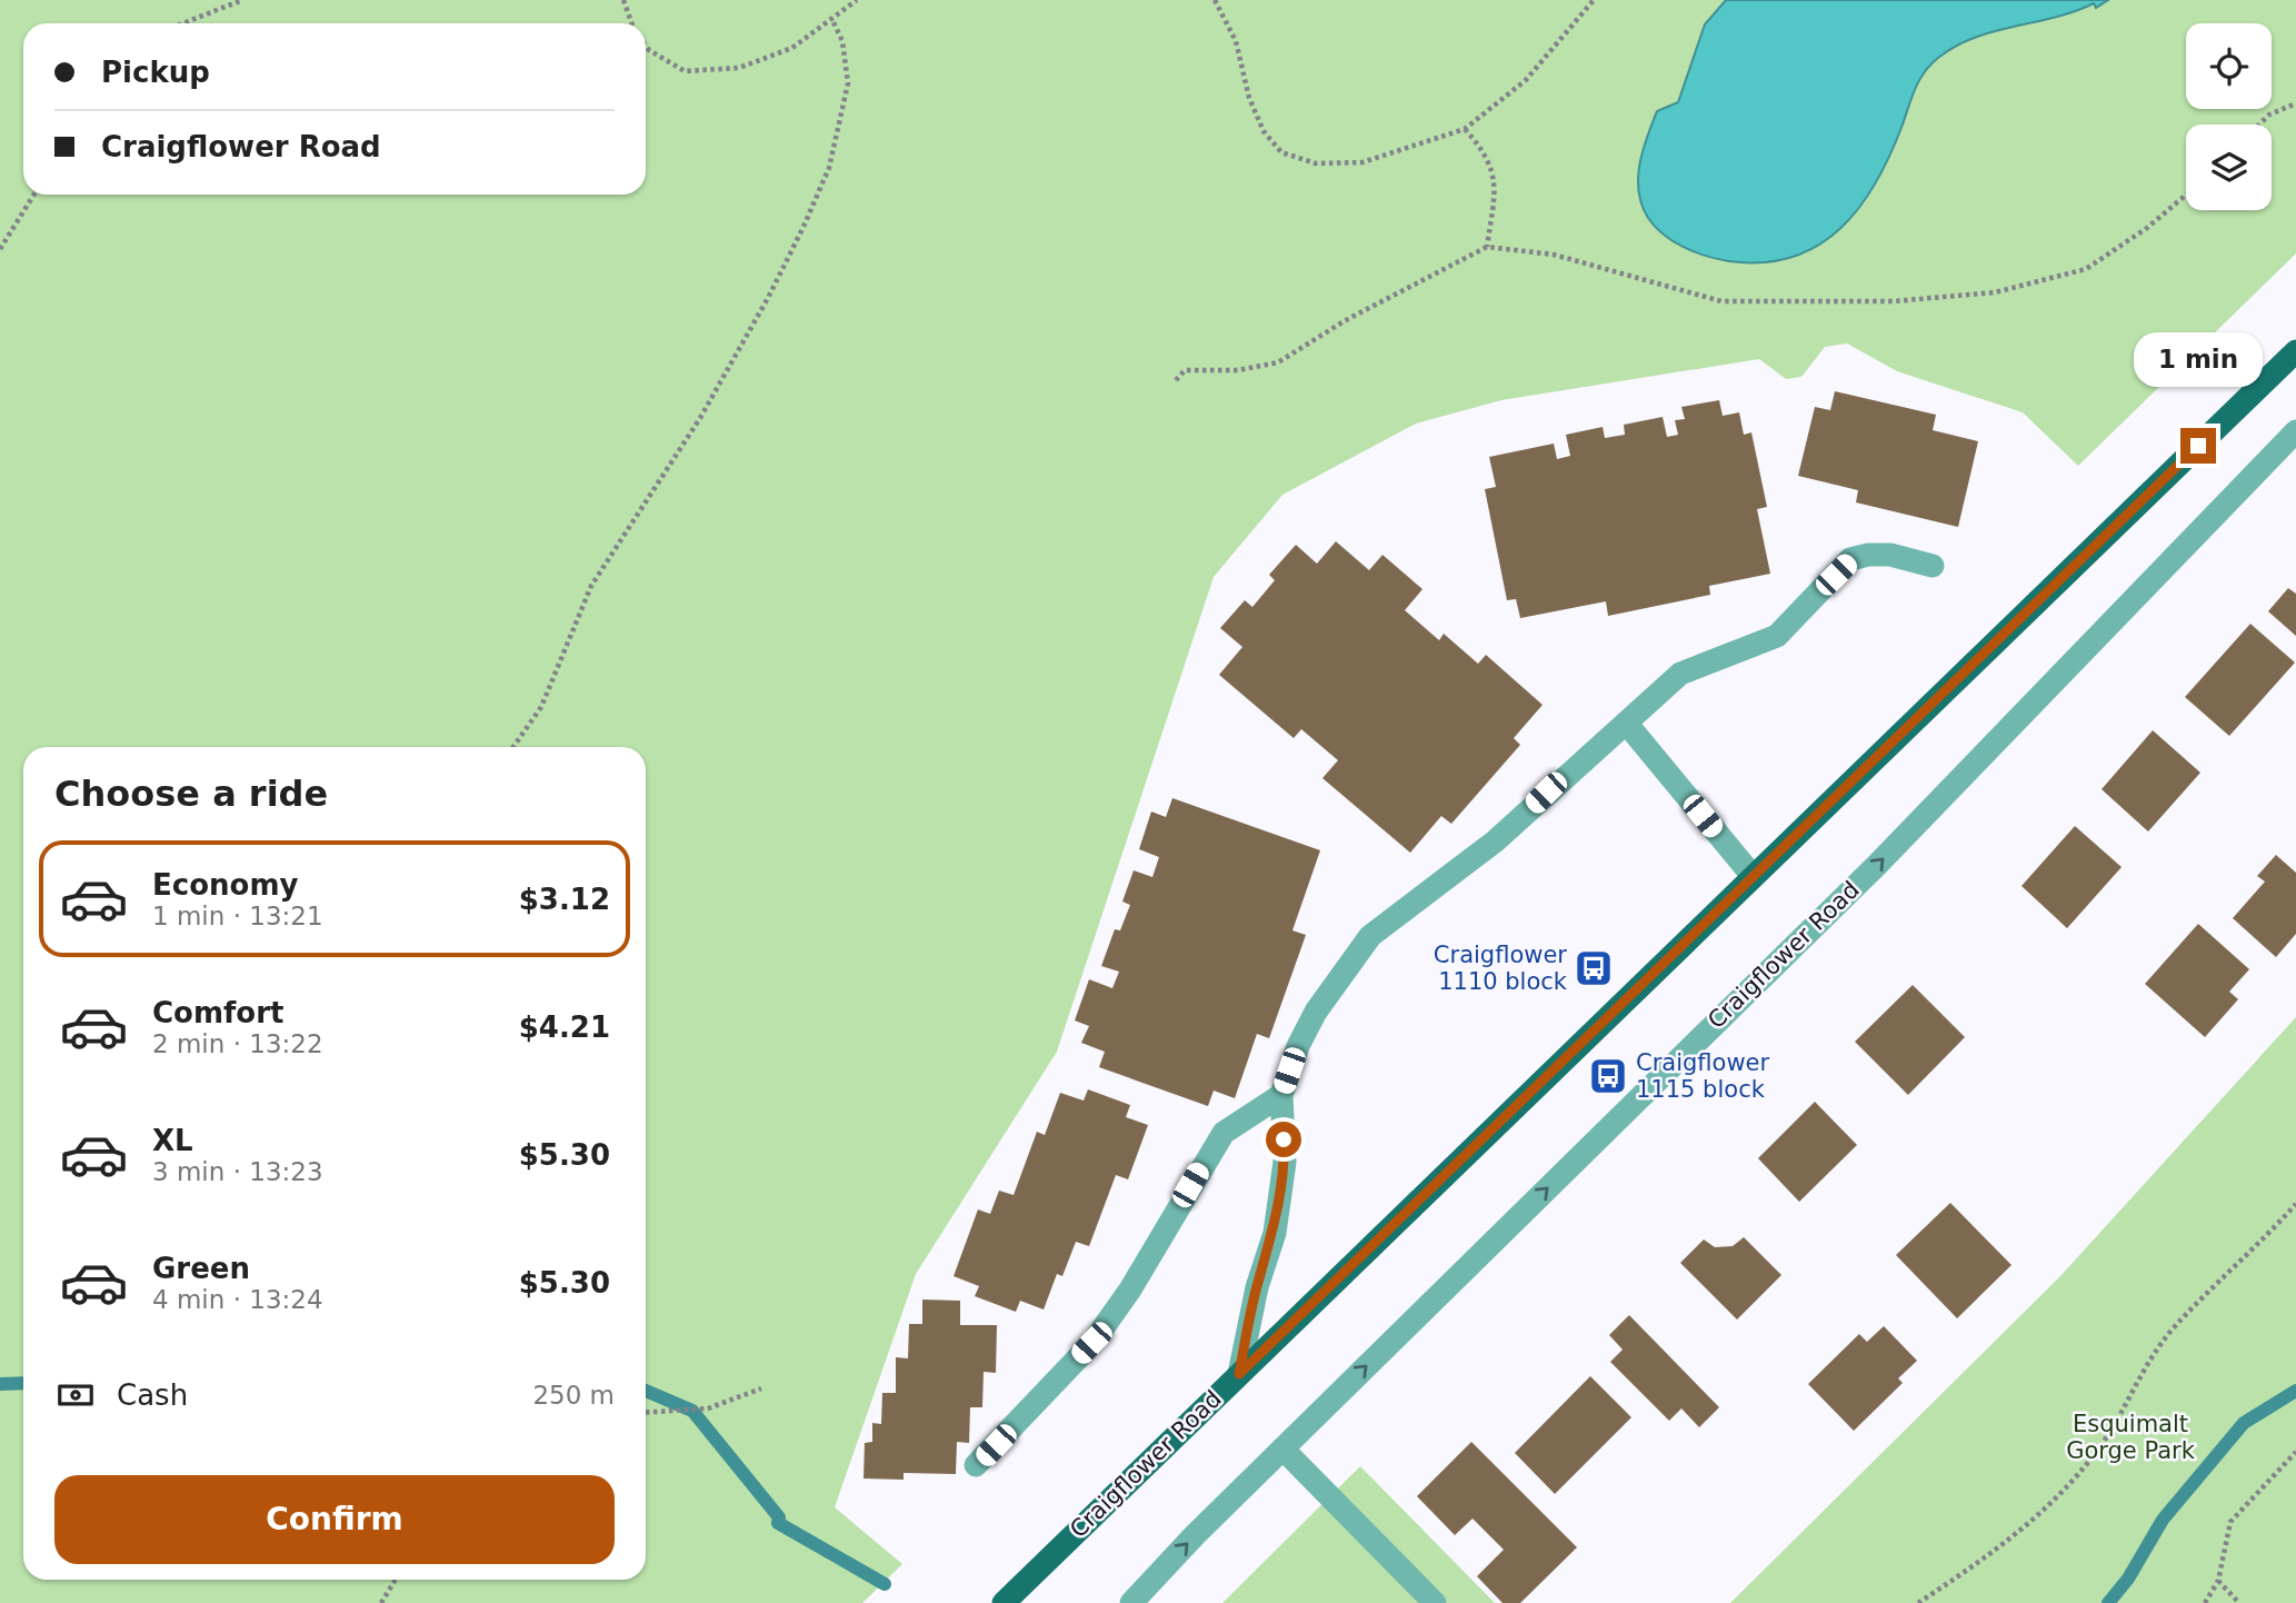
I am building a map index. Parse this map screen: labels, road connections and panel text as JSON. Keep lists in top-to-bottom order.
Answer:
{
  "streets": {
    "main road": ["Craigflower Road"]
  },
  "parks": ["Esquimalt Gorge Park"],
  "places": {
    "bus stop": ["Craigflower 1110 block", "Craigflower 1115 block"]
  },
  "page": {
    "banner": ["Pickup", "Craigflower Road"],
    "bubble": "1 min",
    "heading": "Choose a ride",
    "list": [
      {
        "name": "Economy",
        "note": "1 min · 13:21",
        "value": "$3.12"
      },
      {
        "name": "Comfort",
        "note": "2 min · 13:22",
        "value": "$4.21"
      },
      {
        "name": "XL",
        "note": "3 min · 13:23",
        "value": "$5.30"
      },
      {
        "name": "Green",
        "note": "4 min · 13:24",
        "value": "$5.30"
      }
    ],
    "pay": ["Cash", "250 m"],
    "buttons": "Confirm"
  }
}
